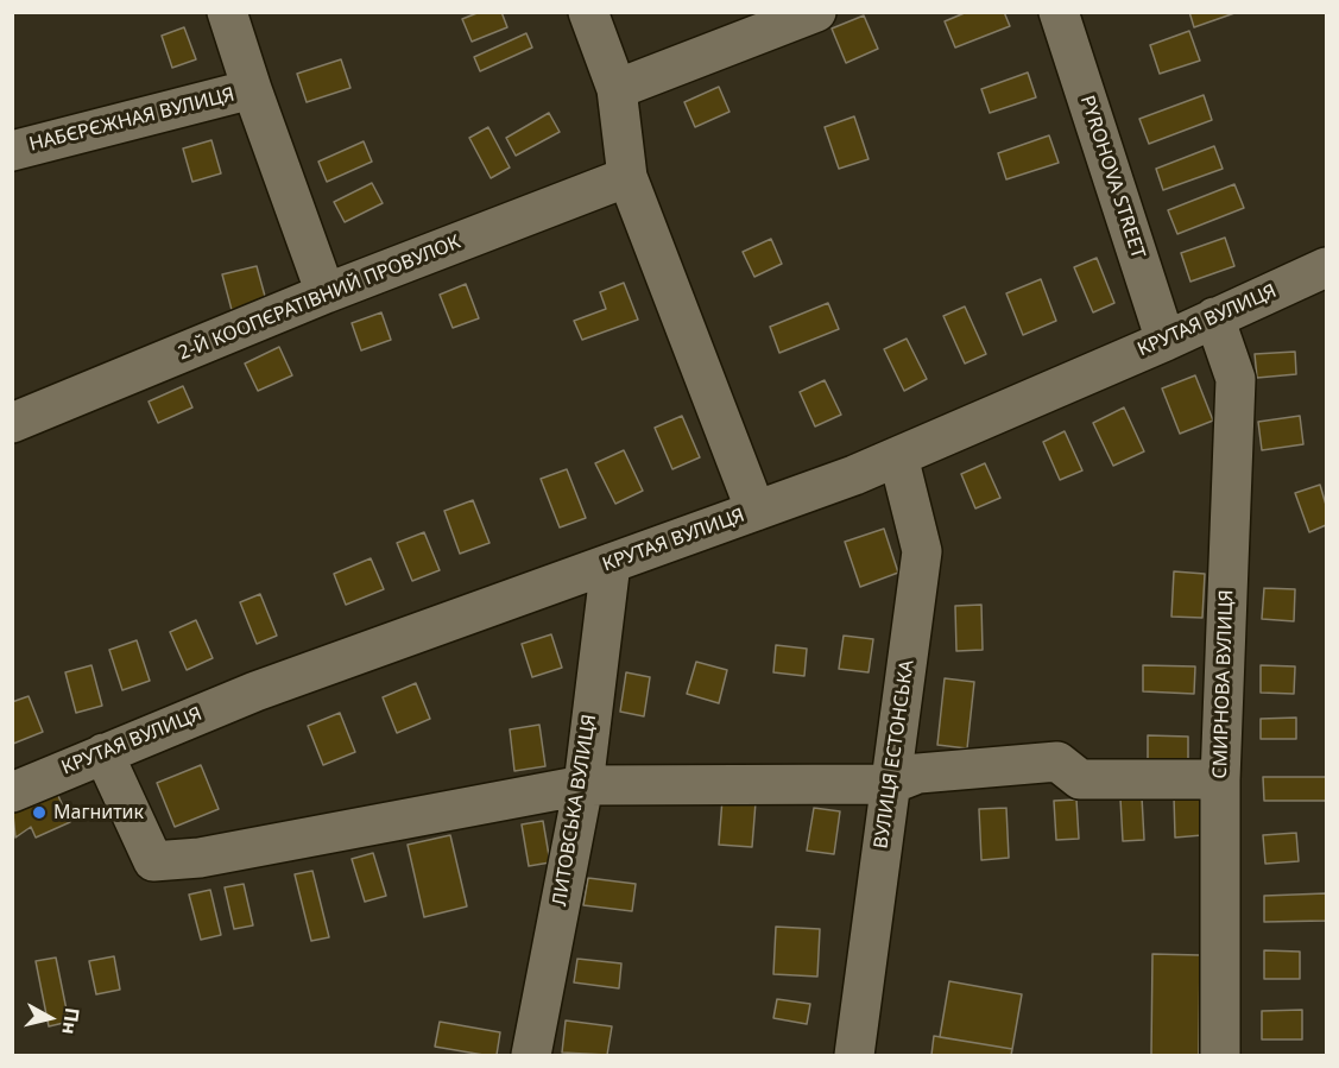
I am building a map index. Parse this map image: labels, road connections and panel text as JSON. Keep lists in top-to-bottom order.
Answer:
{
  "streets": {
    "street": [
      "НАБЄРЄЖНАЯ ВУЛИЦЯ",
      "PYROHOVA STREET",
      "2-Й КООПЄРАТІВНИЙ ПРОВУЛОК",
      "КРУТАЯ ВУЛИЦЯ",
      "СМИРНОВА ВУЛИЦЯ",
      "ВУЛИЦЯ ЕСТОНСЬКА",
      "ЛИТОВСЬКА ВУЛИЦЯ"
    ]
  },
  "crossings": [
    ["PYROHOVA STREET", "КРУТАЯ ВУЛИЦЯ"],
    ["КРУТАЯ ВУЛИЦЯ", "СМИРНОВА ВУЛИЦЯ"],
    ["КРУТАЯ ВУЛИЦЯ", "ВУЛИЦЯ ЕСТОНСЬКА"],
    ["КРУТАЯ ВУЛИЦЯ", "ЛИТОВСЬКА ВУЛИЦЯ"]
  ],
  "places": ["Магнитик"],
  "north": "right"
}
